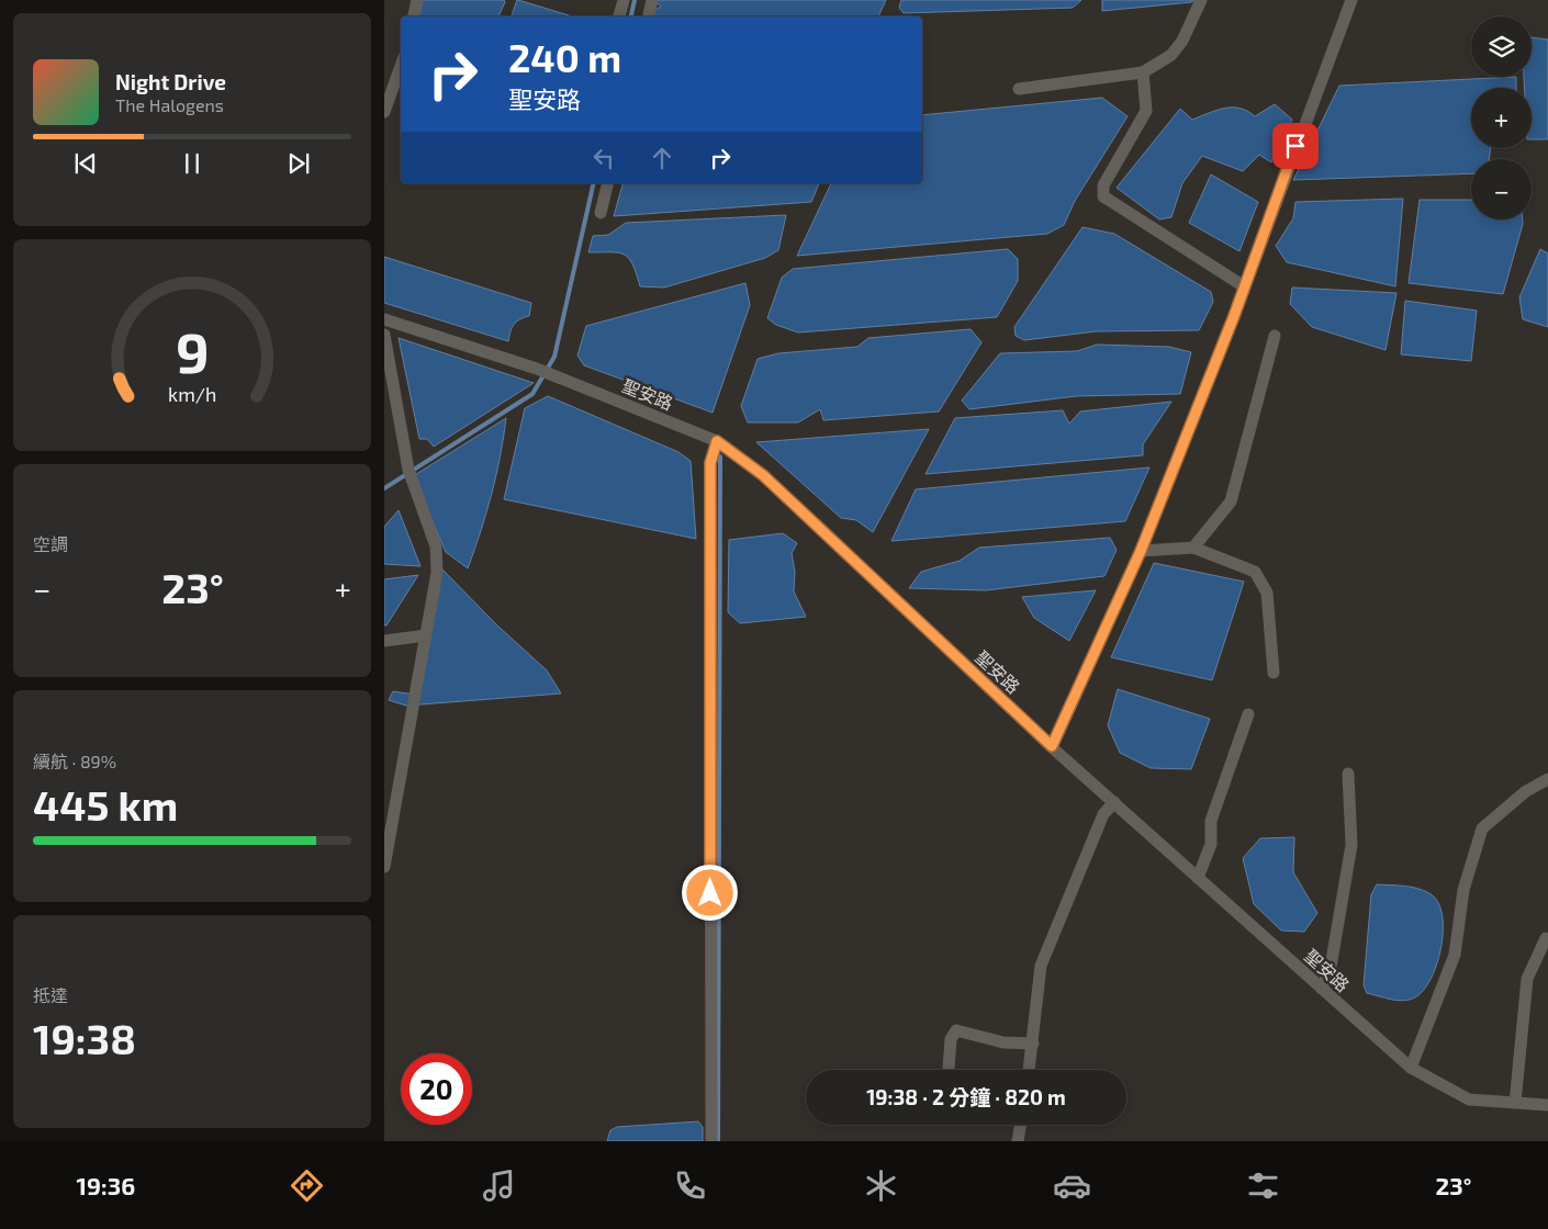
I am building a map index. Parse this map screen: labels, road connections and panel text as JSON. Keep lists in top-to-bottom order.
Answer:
{
  "streets": {
    "street": ["聖安路"]
  },
  "page": {
    "map_buttons": ["+", "−"],
    "turn": ["240 m", "聖安路"],
    "song": ["Night Drive", "The Halogens"],
    "tile": [
      "空調",
      ["續航 · 89%", "445 km"],
      ["抵達", "19:38"]
    ],
    "heat": ["−", "23°", "+"],
    "limit": "20",
    "trip": "19:38 · 2 分鐘 · 820 m",
    "tabs": ["19:36", "23°"],
    "gauge": ["9", "km/h"]
  }
}
